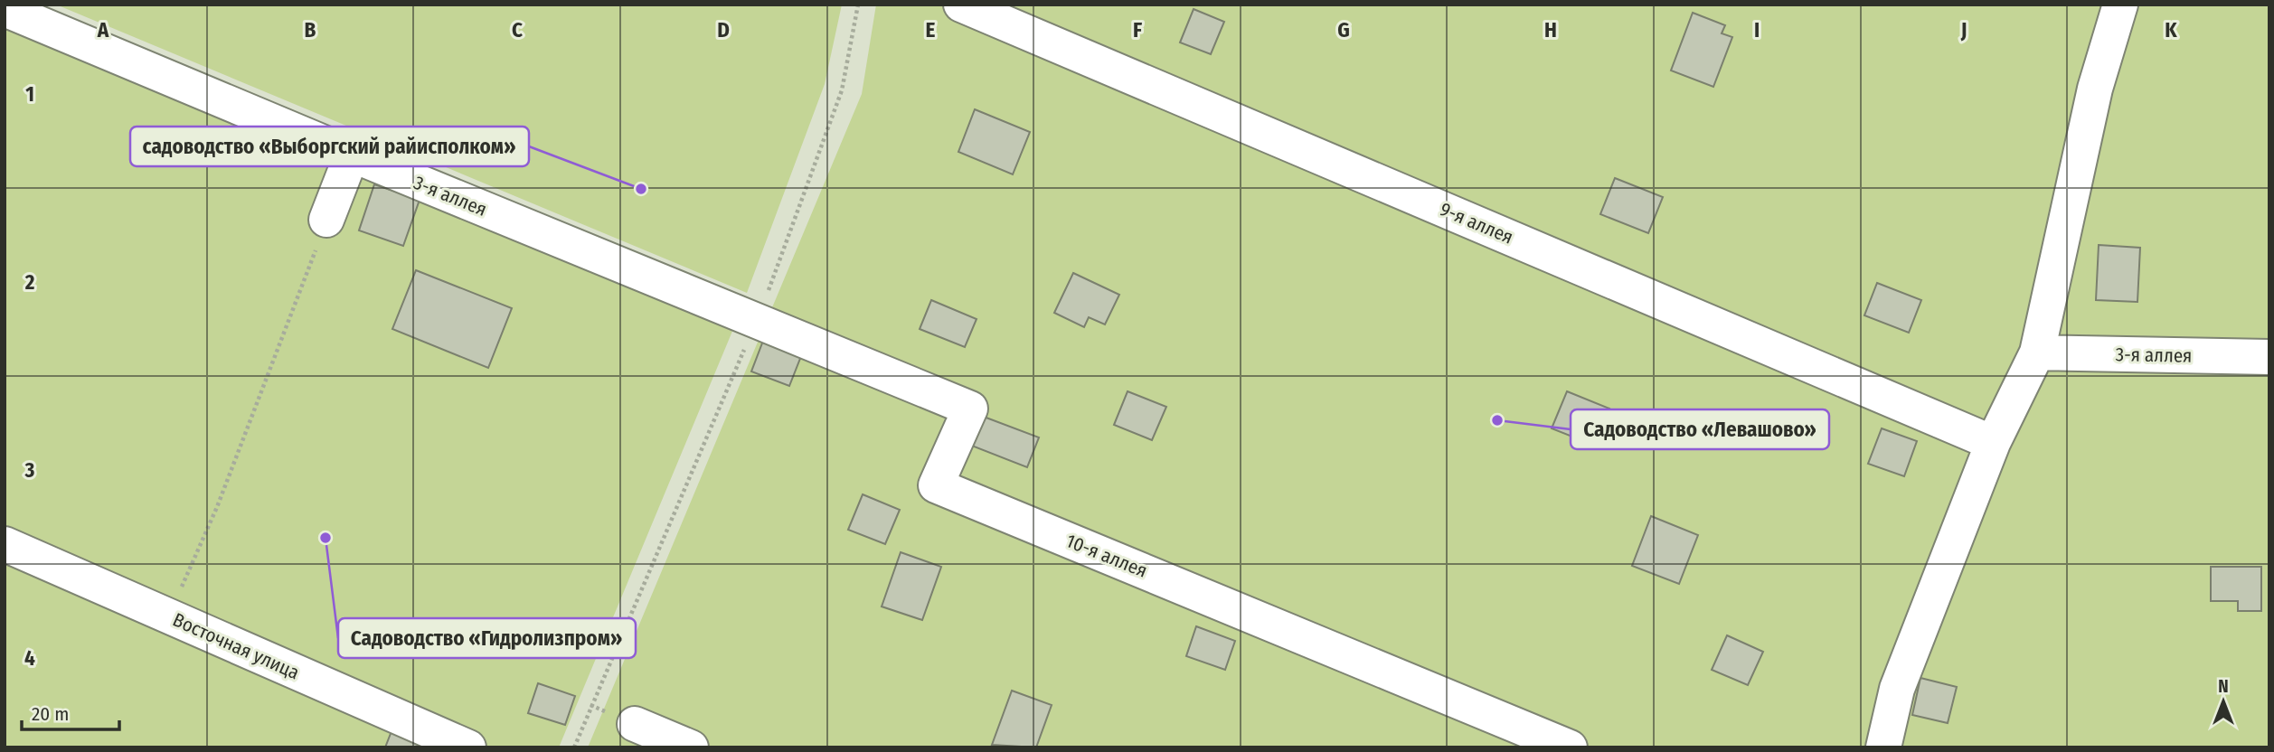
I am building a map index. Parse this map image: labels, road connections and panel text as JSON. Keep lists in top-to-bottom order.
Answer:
{
  "streets": {
    "street": [
      "3-я аллея",
      "9-я аллея",
      "10-я аллея",
      "Восточная улица"
    ]
  },
  "crossings": [
    ["3-я аллея", "10-я аллея"]
  ],
  "places": ["садоводство «Выборгский райисполком»", "Садоводство «Левашово»", "Садоводство «Гидролизпром»"],
  "scale_bar": "20 m",
  "north": "top",
  "grid": {
    "columns": [
      "A",
      "B",
      "C",
      "D",
      "E",
      "F",
      "G",
      "H",
      "I",
      "J",
      "K"
    ],
    "rows": [
      "1",
      "2",
      "3",
      "4"
    ]
  }
}
